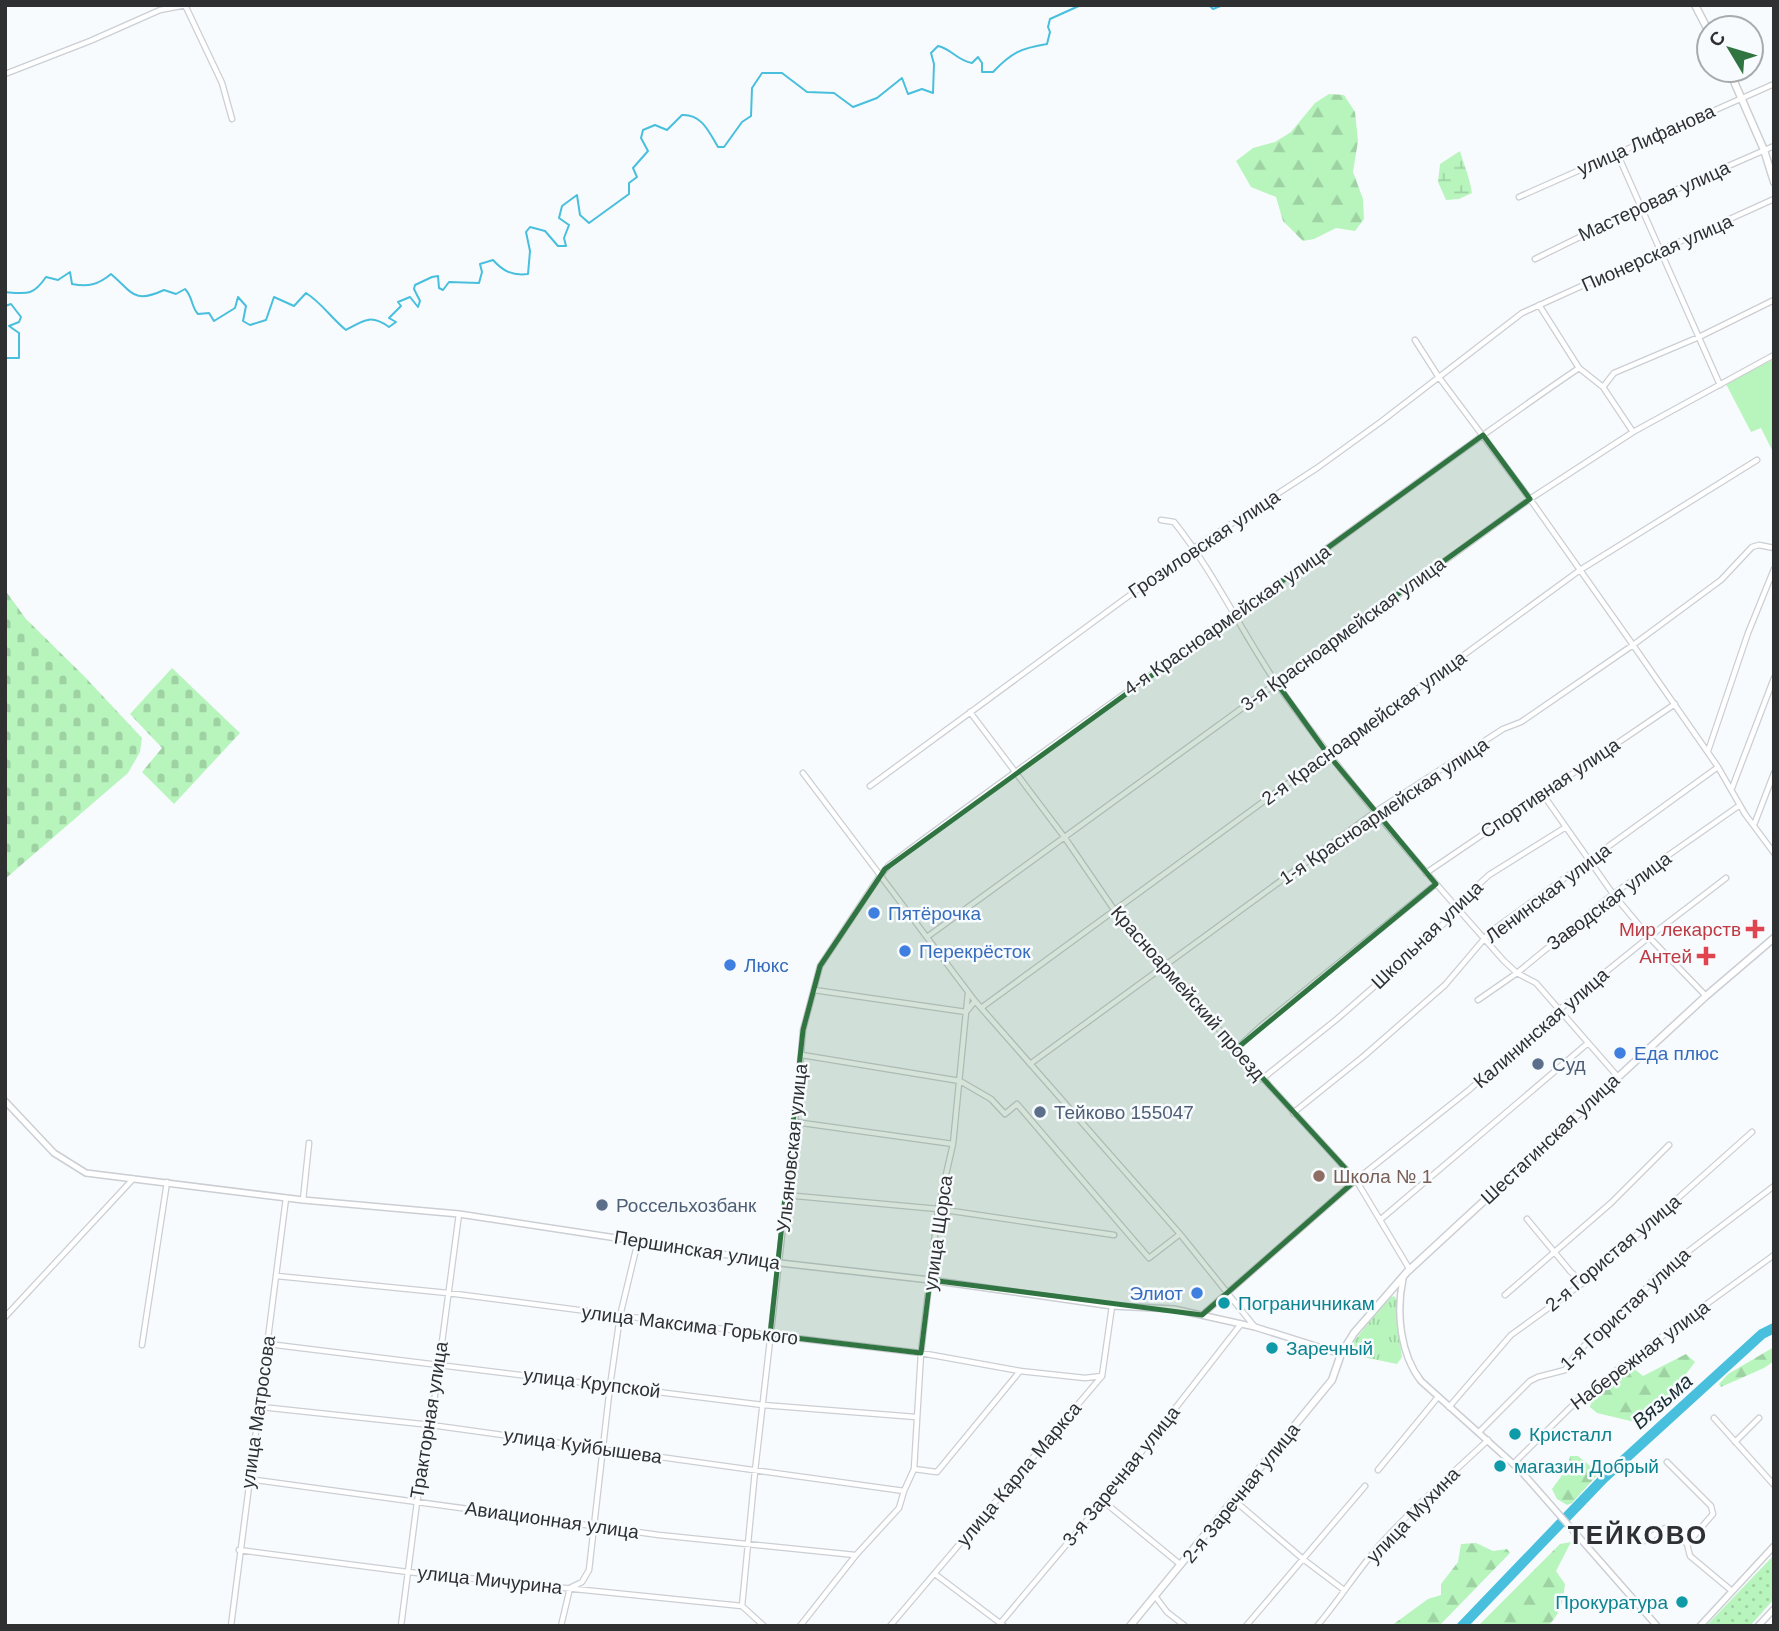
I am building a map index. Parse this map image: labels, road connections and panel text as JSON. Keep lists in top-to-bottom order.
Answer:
{
  "streets": {
    "main road": ["Шестагинская улица", "2-я Заречная улица"],
    "street": [
      "улица Лифанова",
      "Мастеровая улица",
      "Пионерская улица",
      "Грозиловская улица",
      "4-я Красноармейская улица",
      "3-я Красноармейская улица",
      "2-я Красноармейская улица",
      "Спортивная улица",
      "1-я Красноармейская улица",
      "Ленинская улица",
      "Заводская улица",
      "Школьная улица",
      "Красноармейский проезд",
      "Калининская улица",
      "Ульяновская улица",
      "улица Щорса",
      "Першинская улица",
      "2-я Гористая улица",
      "1-я Гористая улица",
      "улица Максима Горького",
      "Набережная улица",
      "улица Крупской",
      "улица Матросова",
      "Тракторная улица",
      "улица Куйбышева",
      "улица Карла Маркса",
      "3-я Заречная улица",
      "улица Мухина",
      "Авиационная улица",
      "улица Мичурина"
    ]
  },
  "crossings": [
    ["Пионерская улица", "Грозиловская улица"],
    ["Грозиловская улица", "Красноармейский проезд"],
    ["4-я Красноармейская улица", "Красноармейский проезд"],
    ["4-я Красноармейская улица", "Ульяновская улица"],
    ["3-я Красноармейская улица", "Красноармейский проезд"],
    ["2-я Красноармейская улица", "Красноармейский проезд"],
    ["1-я Красноармейская улица", "Красноармейский проезд"],
    ["Ленинская улица", "Красноармейский проезд"],
    ["Школьная улица", "Красноармейский проезд"],
    ["Красноармейский проезд", "Калининская улица"],
    ["Красноармейский проезд", "Шестагинская улица"],
    ["Калининская улица", "Першинская улица"],
    ["Шестагинская улица", "Першинская улица"],
    ["Шестагинская улица", "2-я Заречная улица"],
    ["Ульяновская улица", "Першинская улица"],
    ["Ульяновская улица", "улица Максима Горького"],
    ["Ульяновская улица", "улица Крупской"],
    ["Ульяновская улица", "улица Куйбышева"],
    ["Ульяновская улица", "Авиационная улица"],
    ["Ульяновская улица", "улица Мичурина"],
    ["улица Щорса", "Першинская улица"],
    ["улица Щорса", "улица Максима Горького"],
    ["улица Щорса", "улица Крупской"],
    ["Першинская улица", "улица Матросова"],
    ["Першинская улица", "Тракторная улица"],
    ["Першинская улица", "3-я Заречная улица"],
    ["Першинская улица", "2-я Заречная улица"],
    ["улица Максима Горького", "улица Матросова"],
    ["улица Максима Горького", "Тракторная улица"],
    ["улица Максима Горького", "улица Карла Маркса"],
    ["улица Крупской", "улица Матросова"],
    ["улица Крупской", "Тракторная улица"],
    ["улица Матросова", "улица Куйбышева"],
    ["улица Матросова", "Авиационная улица"],
    ["улица Матросова", "улица Мичурина"],
    ["Тракторная улица", "улица Куйбышева"],
    ["Тракторная улица", "Авиационная улица"],
    ["Тракторная улица", "улица Мичурина"]
  ],
  "districts": ["ТЕЙКОВО"],
  "water": ["Вязьма"],
  "places": {
    "other": [
      "Пятёрочка",
      "Перекрёсток",
      "Люкс",
      "Еда плюс",
      "Суд",
      "Тейково 155047",
      "Школа № 1",
      "Россельхозбанк",
      "Элиот",
      "Пограничникам",
      "Заречный",
      "Кристалл",
      "магазин Добрый",
      "Прокуратура"
    ],
    "health": ["Мир лекарств", "Антей"]
  },
  "north": "top left"
}
